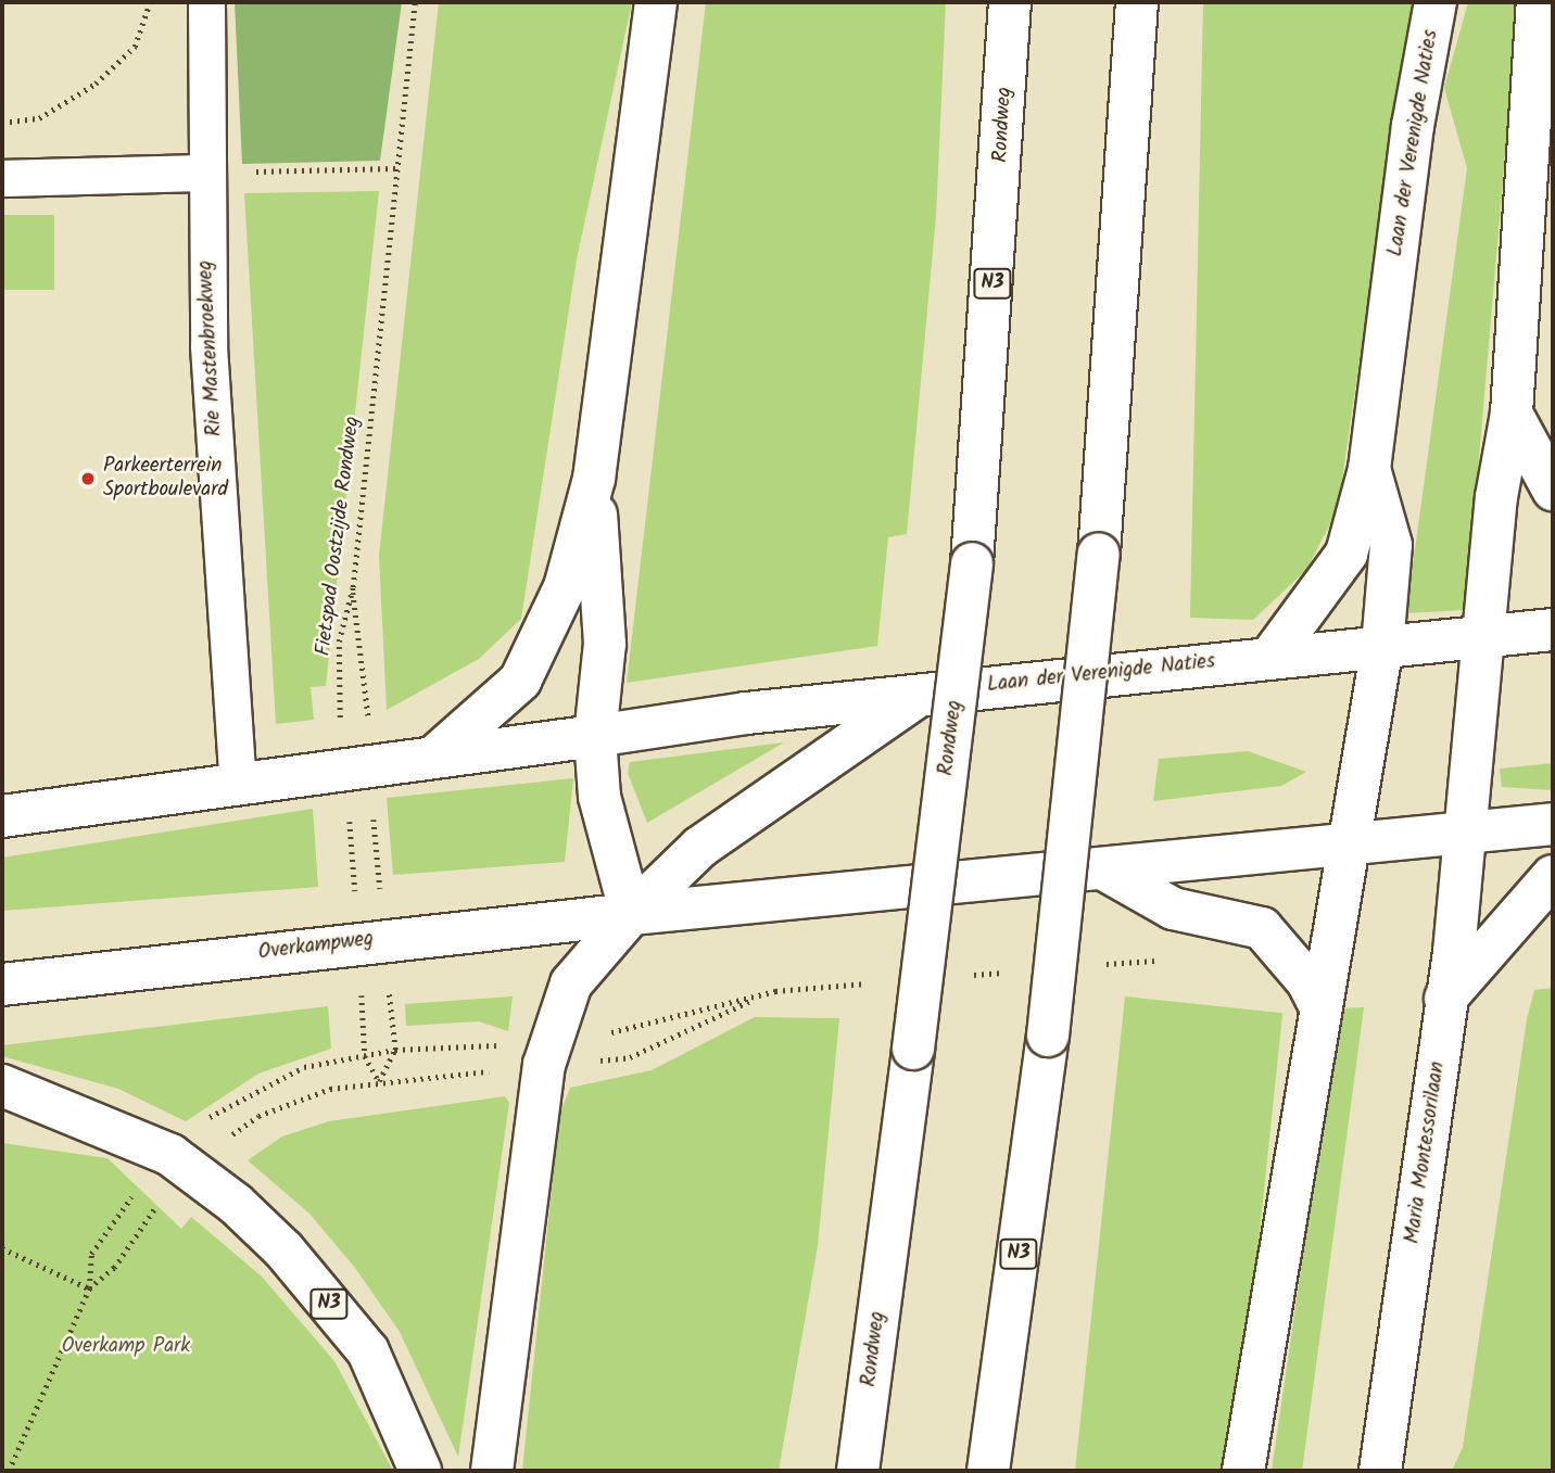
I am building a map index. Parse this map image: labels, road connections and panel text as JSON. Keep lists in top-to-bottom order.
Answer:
{
  "streets": {
    "main road": [
      "Rondweg",
      "Laan der Verenigde Naties",
      "N3",
      "Overkampweg",
      "Maria Montessorilaan"
    ],
    "lane": ["Rie Mastenbroekweg"],
    "path": ["Fietspad Oostzijde Rondweg"]
  },
  "crossings": [
    ["Fietspad Oostzijde Rondweg", "Overkampweg"]
  ],
  "parks": ["Overkamp Park"],
  "places": ["Parkeerterrein Sportboulevard"]
}
